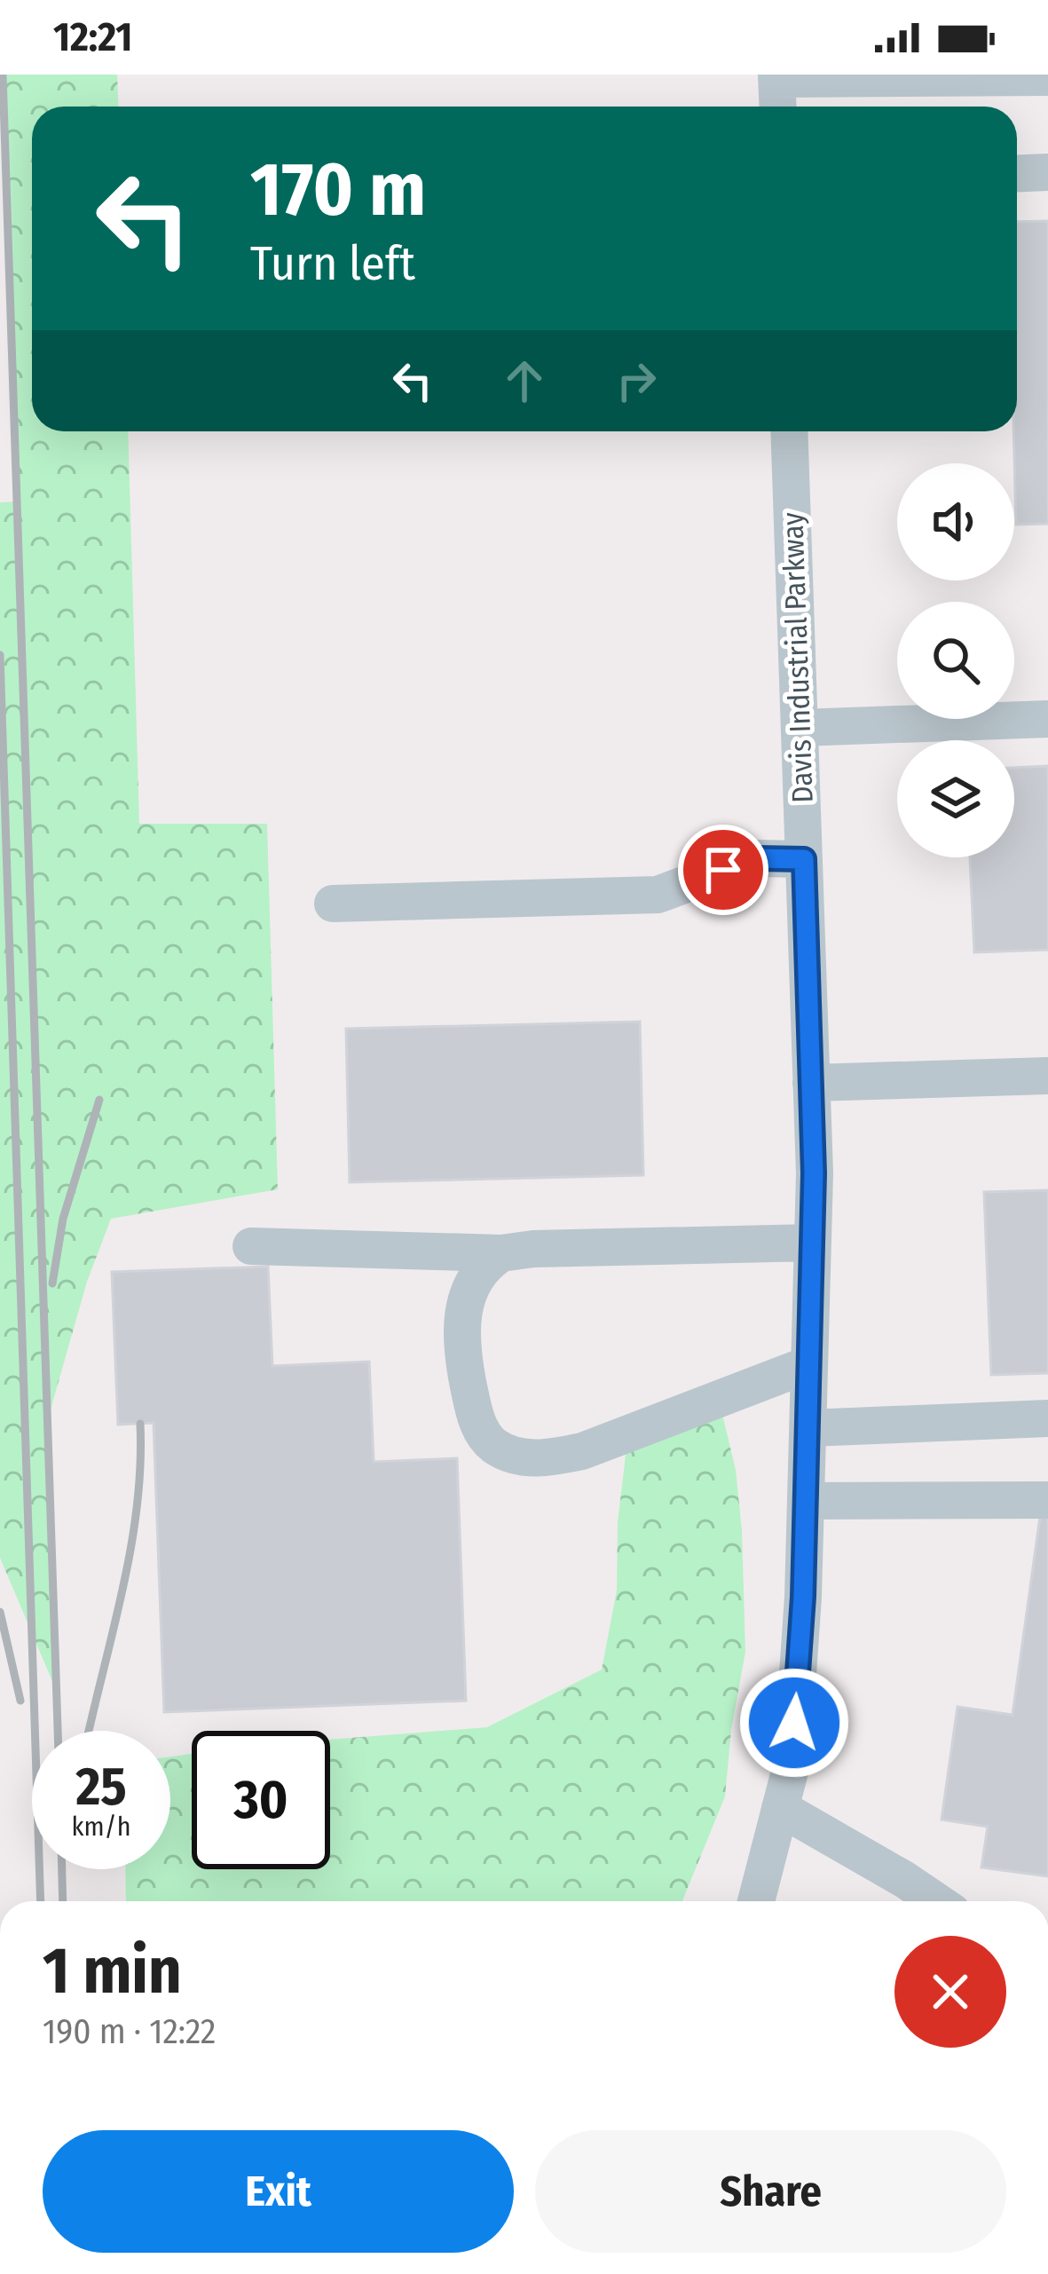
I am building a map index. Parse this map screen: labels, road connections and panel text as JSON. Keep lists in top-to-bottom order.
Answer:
{
  "streets": {
    "street": ["Davis Industrial Parkway"]
  },
  "page": {
    "status": "12:21",
    "turn": ["170 m", "Turn left"],
    "speed": "25 km/h",
    "limit": "30",
    "heading": ["1 min", "190 m · 12:22"],
    "buttons": ["Exit", "Share"]
  }
}
